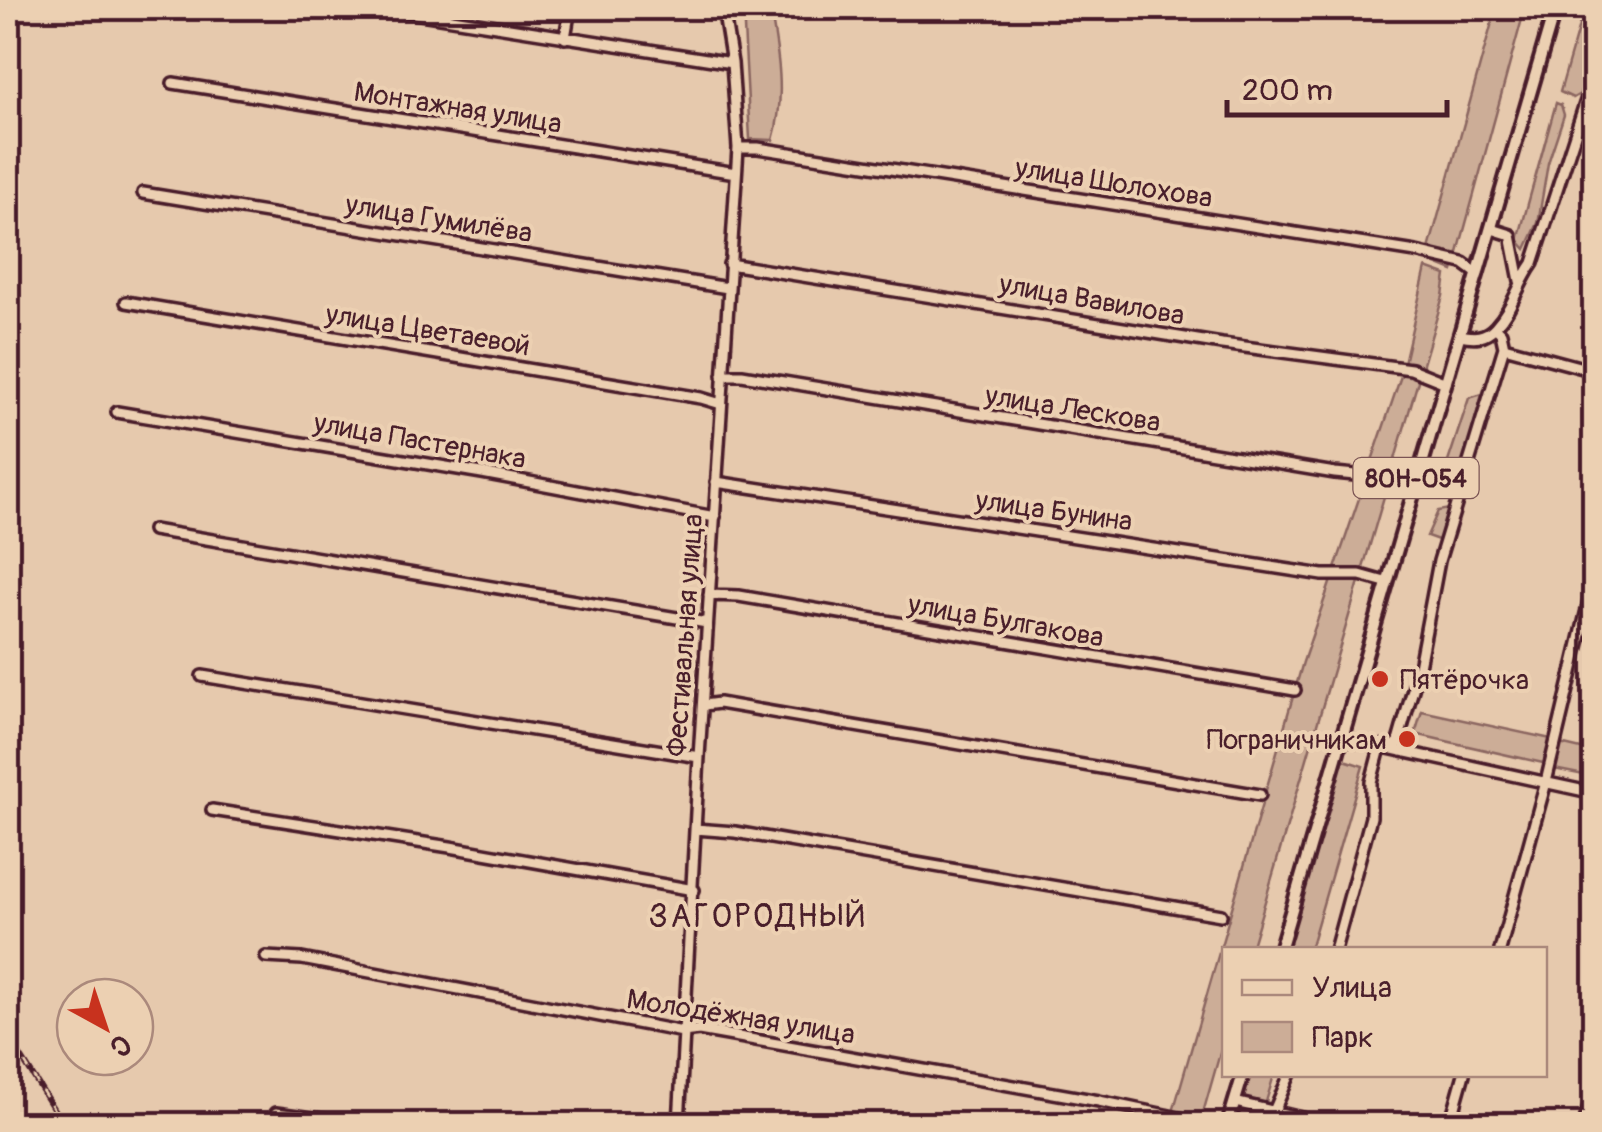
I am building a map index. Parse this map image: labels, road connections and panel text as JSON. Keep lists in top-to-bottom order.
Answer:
{
  "streets": {
    "main road": ["80Н-054"],
    "street": [
      "Монтажная улица",
      "улица Шолохова",
      "улица Гумилёва",
      "улица Вавилова",
      "улица Цветаевой",
      "улица Лескова",
      "улица Пастернака",
      "улица Бунина",
      "улица Булгакова",
      "Фестивальная улица",
      "Молодёжная улица"
    ]
  },
  "crossings": [
    ["Монтажная улица", "Фестивальная улица"],
    ["улица Шолохова", "80Н-054"],
    ["улица Шолохова", "Фестивальная улица"],
    ["улица Гумилёва", "Фестивальная улица"],
    ["улица Вавилова", "80Н-054"],
    ["улица Вавилова", "Фестивальная улица"],
    ["улица Цветаевой", "Фестивальная улица"],
    ["улица Лескова", "80Н-054"],
    ["улица Лескова", "Фестивальная улица"],
    ["улица Пастернака", "Фестивальная улица"],
    ["80Н-054", "улица Бунина"],
    ["улица Бунина", "Фестивальная улица"],
    ["улица Булгакова", "Фестивальная улица"],
    ["Фестивальная улица", "Молодёжная улица"]
  ],
  "districts": ["ЗАГОРОДНЫЙ"],
  "places": ["Пятёрочка", "Пограничникам"],
  "legend": ["Улица", "Парк"],
  "scale_bar": "200 m",
  "north": "bottom right"
}
